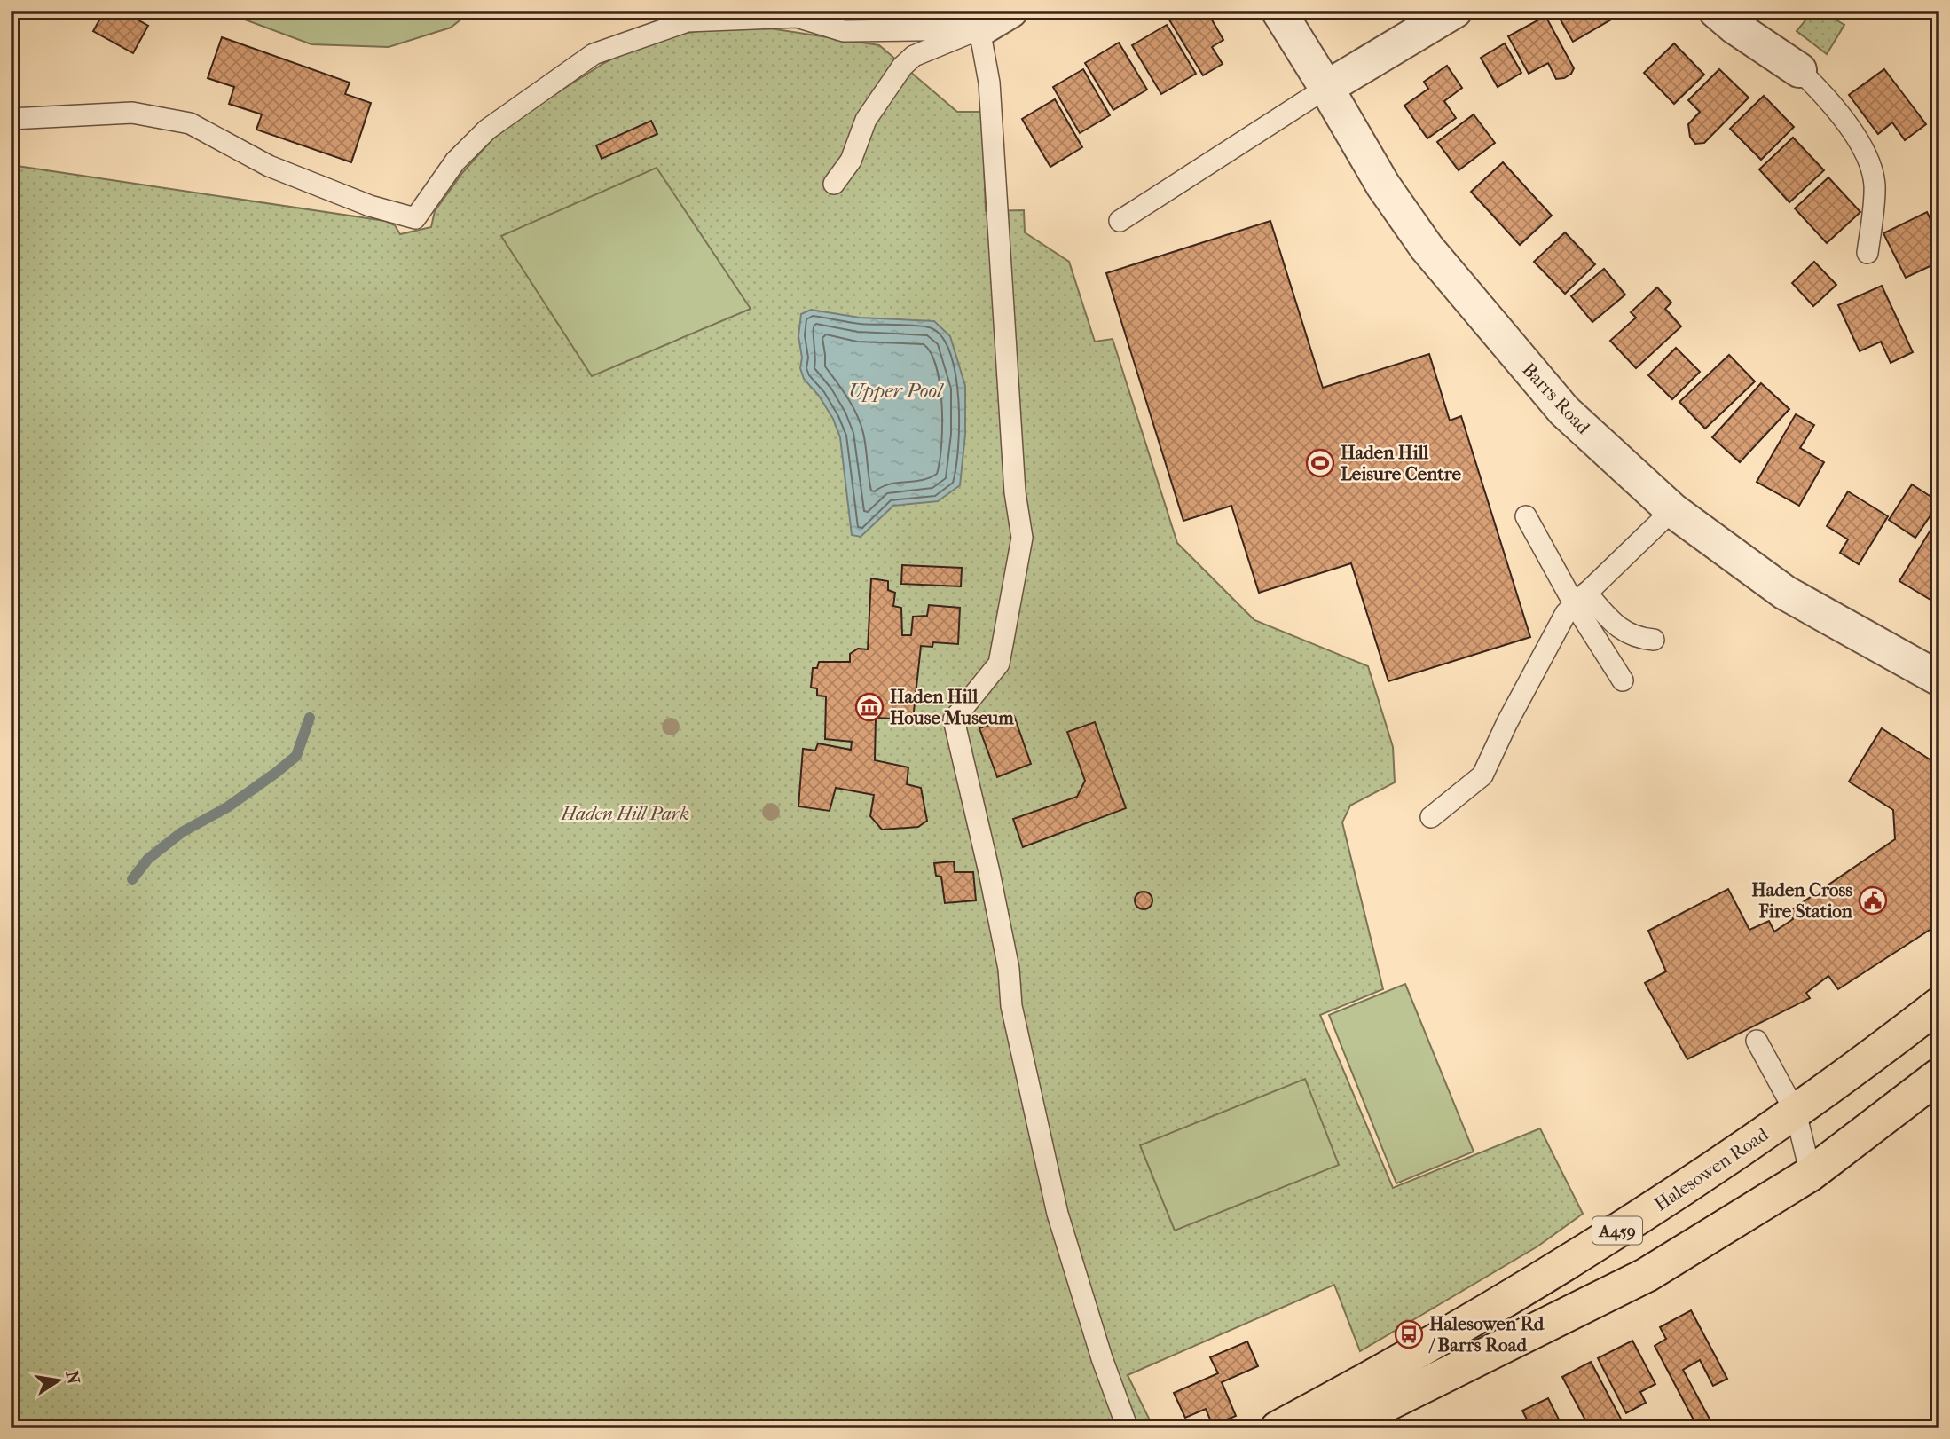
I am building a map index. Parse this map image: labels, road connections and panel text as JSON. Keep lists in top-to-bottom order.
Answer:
{
  "streets": {
    "main road": ["Halesowen Road", "A459"],
    "street": ["Barrs Road"]
  },
  "water": ["Upper Pool"],
  "parks": ["Haden Hill Park"],
  "places": {
    "sports": ["Haden Hill Leisure Centre"],
    "museum": ["Haden Hill House Museum"],
    "public building": ["Haden Cross Fire Station"],
    "bus stop": ["Halesowen Rd / Barrs Road"]
  },
  "north": "right"
}
